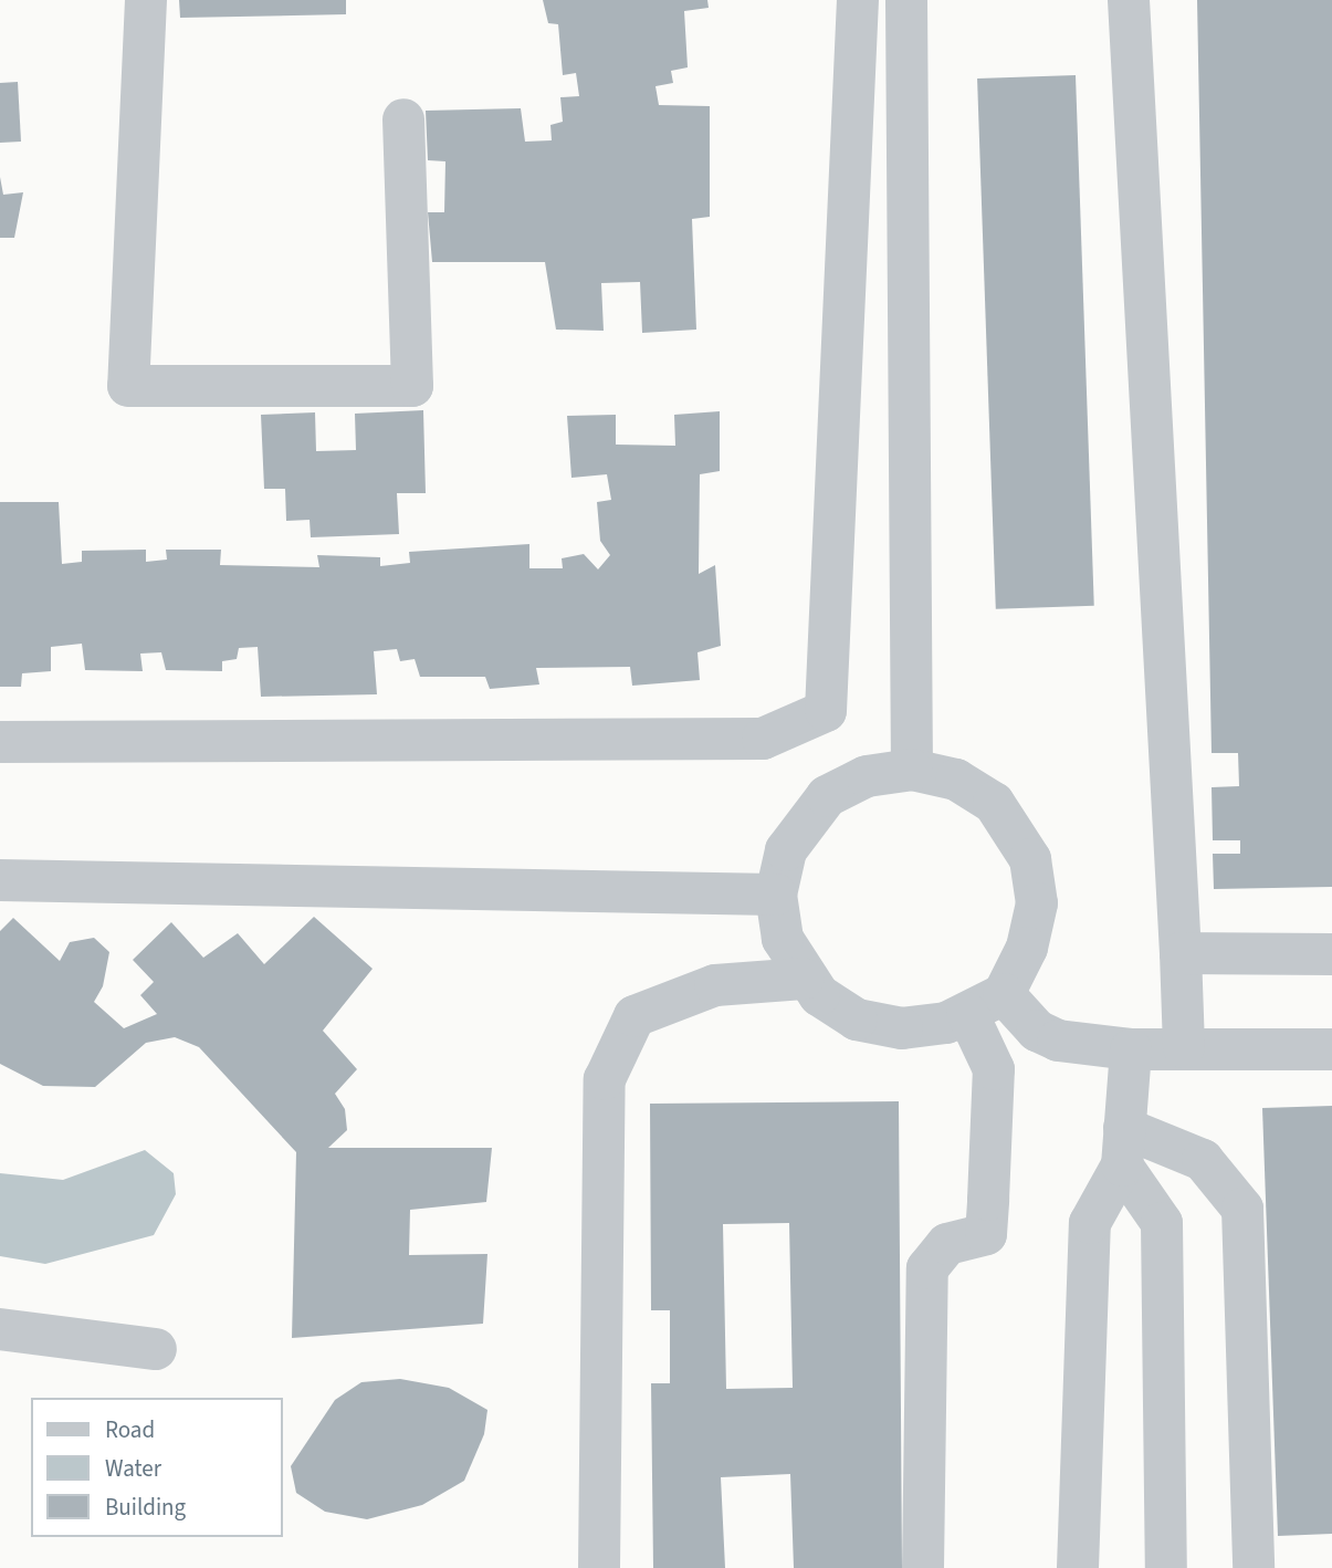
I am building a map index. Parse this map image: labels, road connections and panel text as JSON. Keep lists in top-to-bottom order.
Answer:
{
  "legend": ["Road", "Water", "Building"]
}
